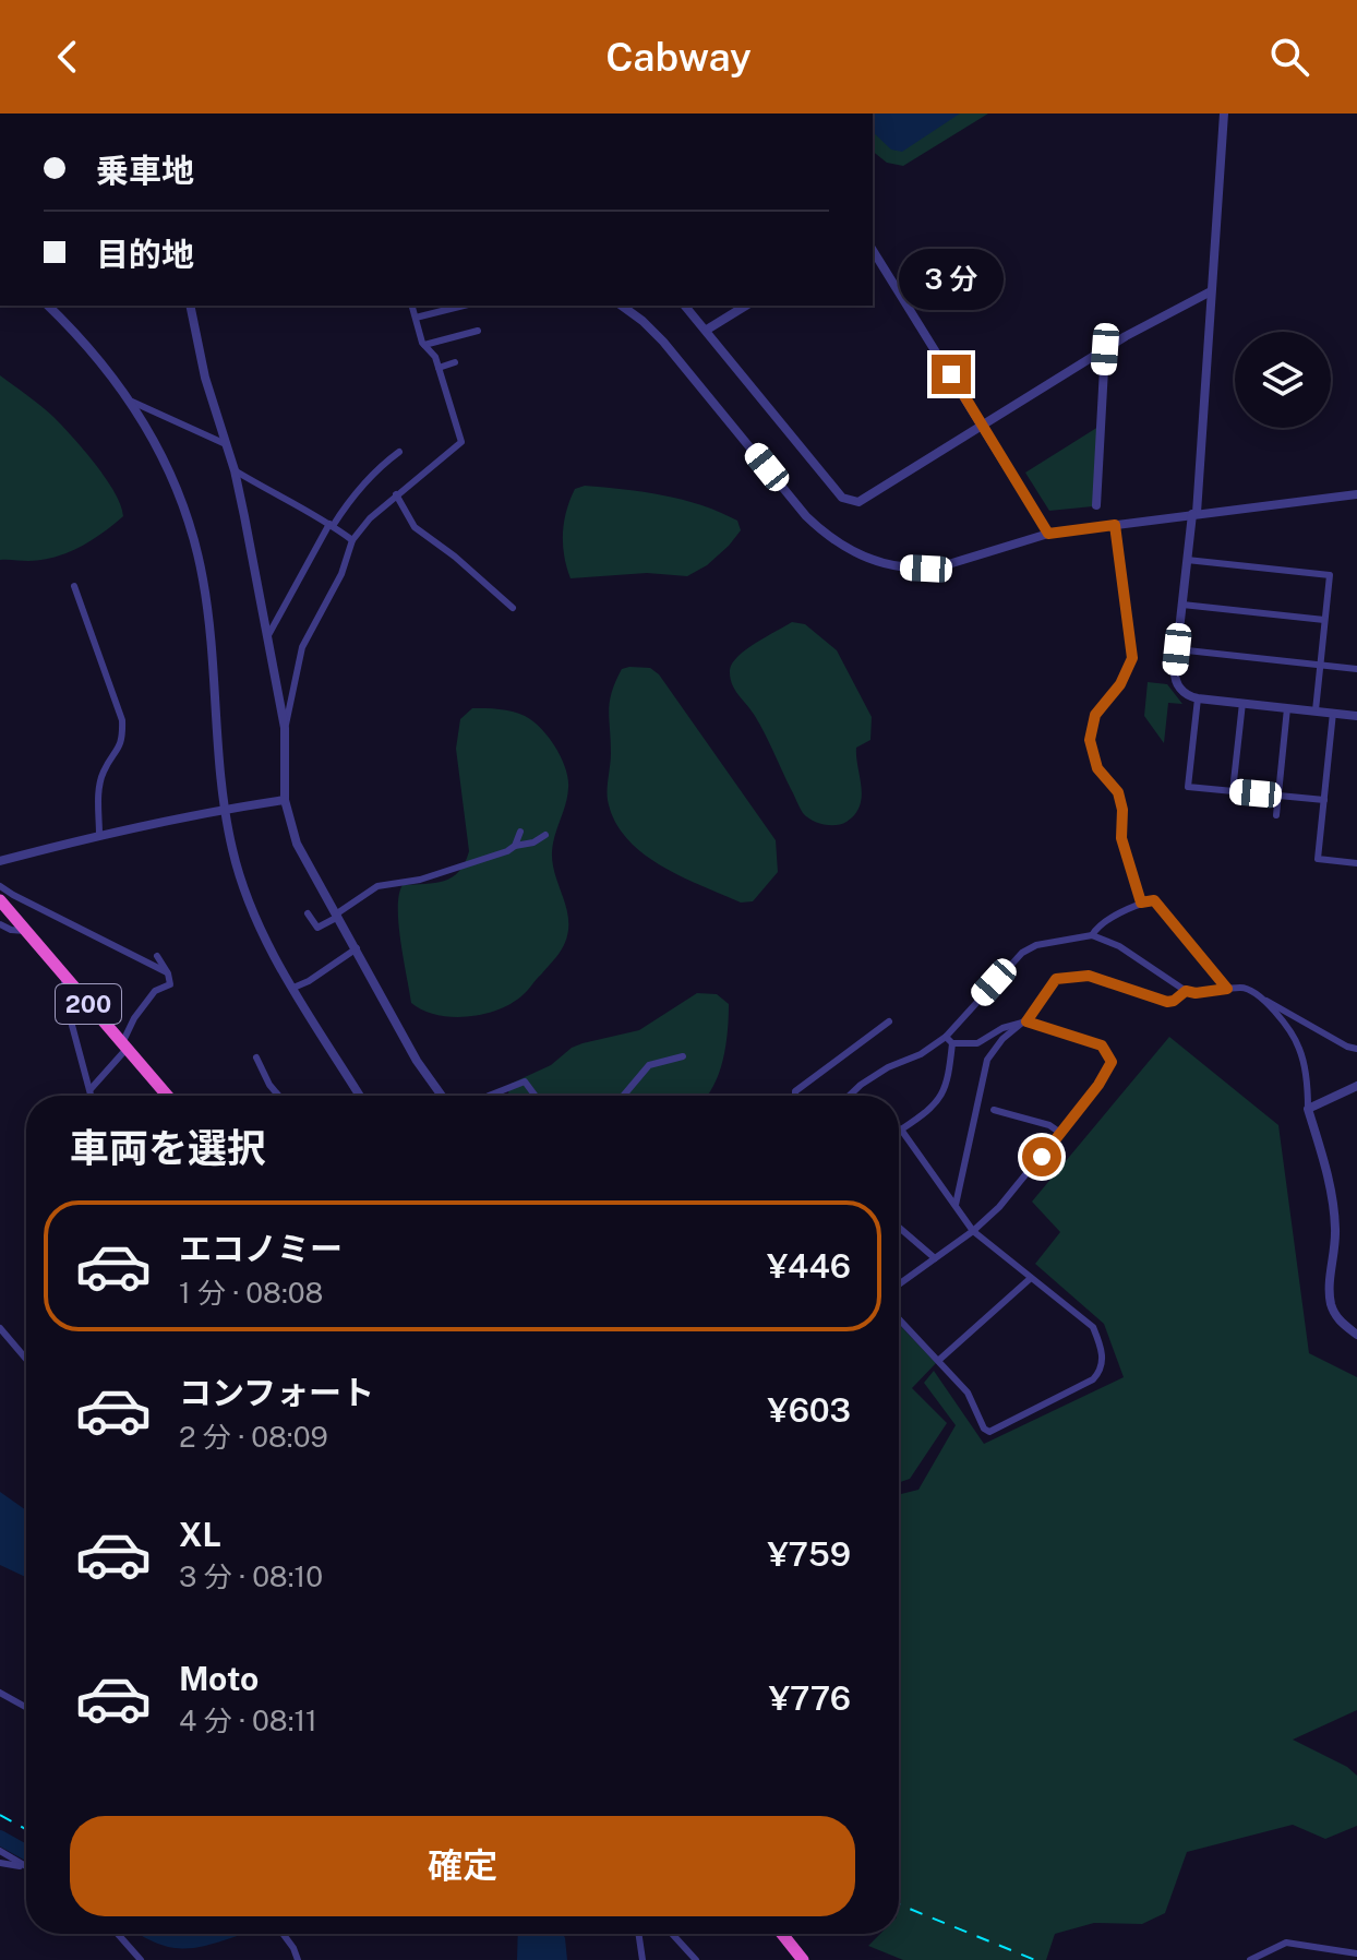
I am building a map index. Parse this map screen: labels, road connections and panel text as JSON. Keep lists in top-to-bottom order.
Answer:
{
  "streets": {
    "highway": ["200"]
  },
  "page": {
    "header": "Cabway",
    "banner": ["乗車地", "目的地"],
    "bubble": "3 分",
    "heading": "車両を選択",
    "list": [
      {
        "name": "エコノミー",
        "note": "1 分 · 08:08",
        "value": "¥446"
      },
      {
        "name": "コンフォート",
        "note": "2 分 · 08:09",
        "value": "¥603"
      },
      {
        "name": "XL",
        "note": "3 分 · 08:10",
        "value": "¥759"
      },
      {
        "name": "Moto",
        "note": "4 分 · 08:11",
        "value": "¥776"
      }
    ],
    "buttons": "確定"
  }
}
